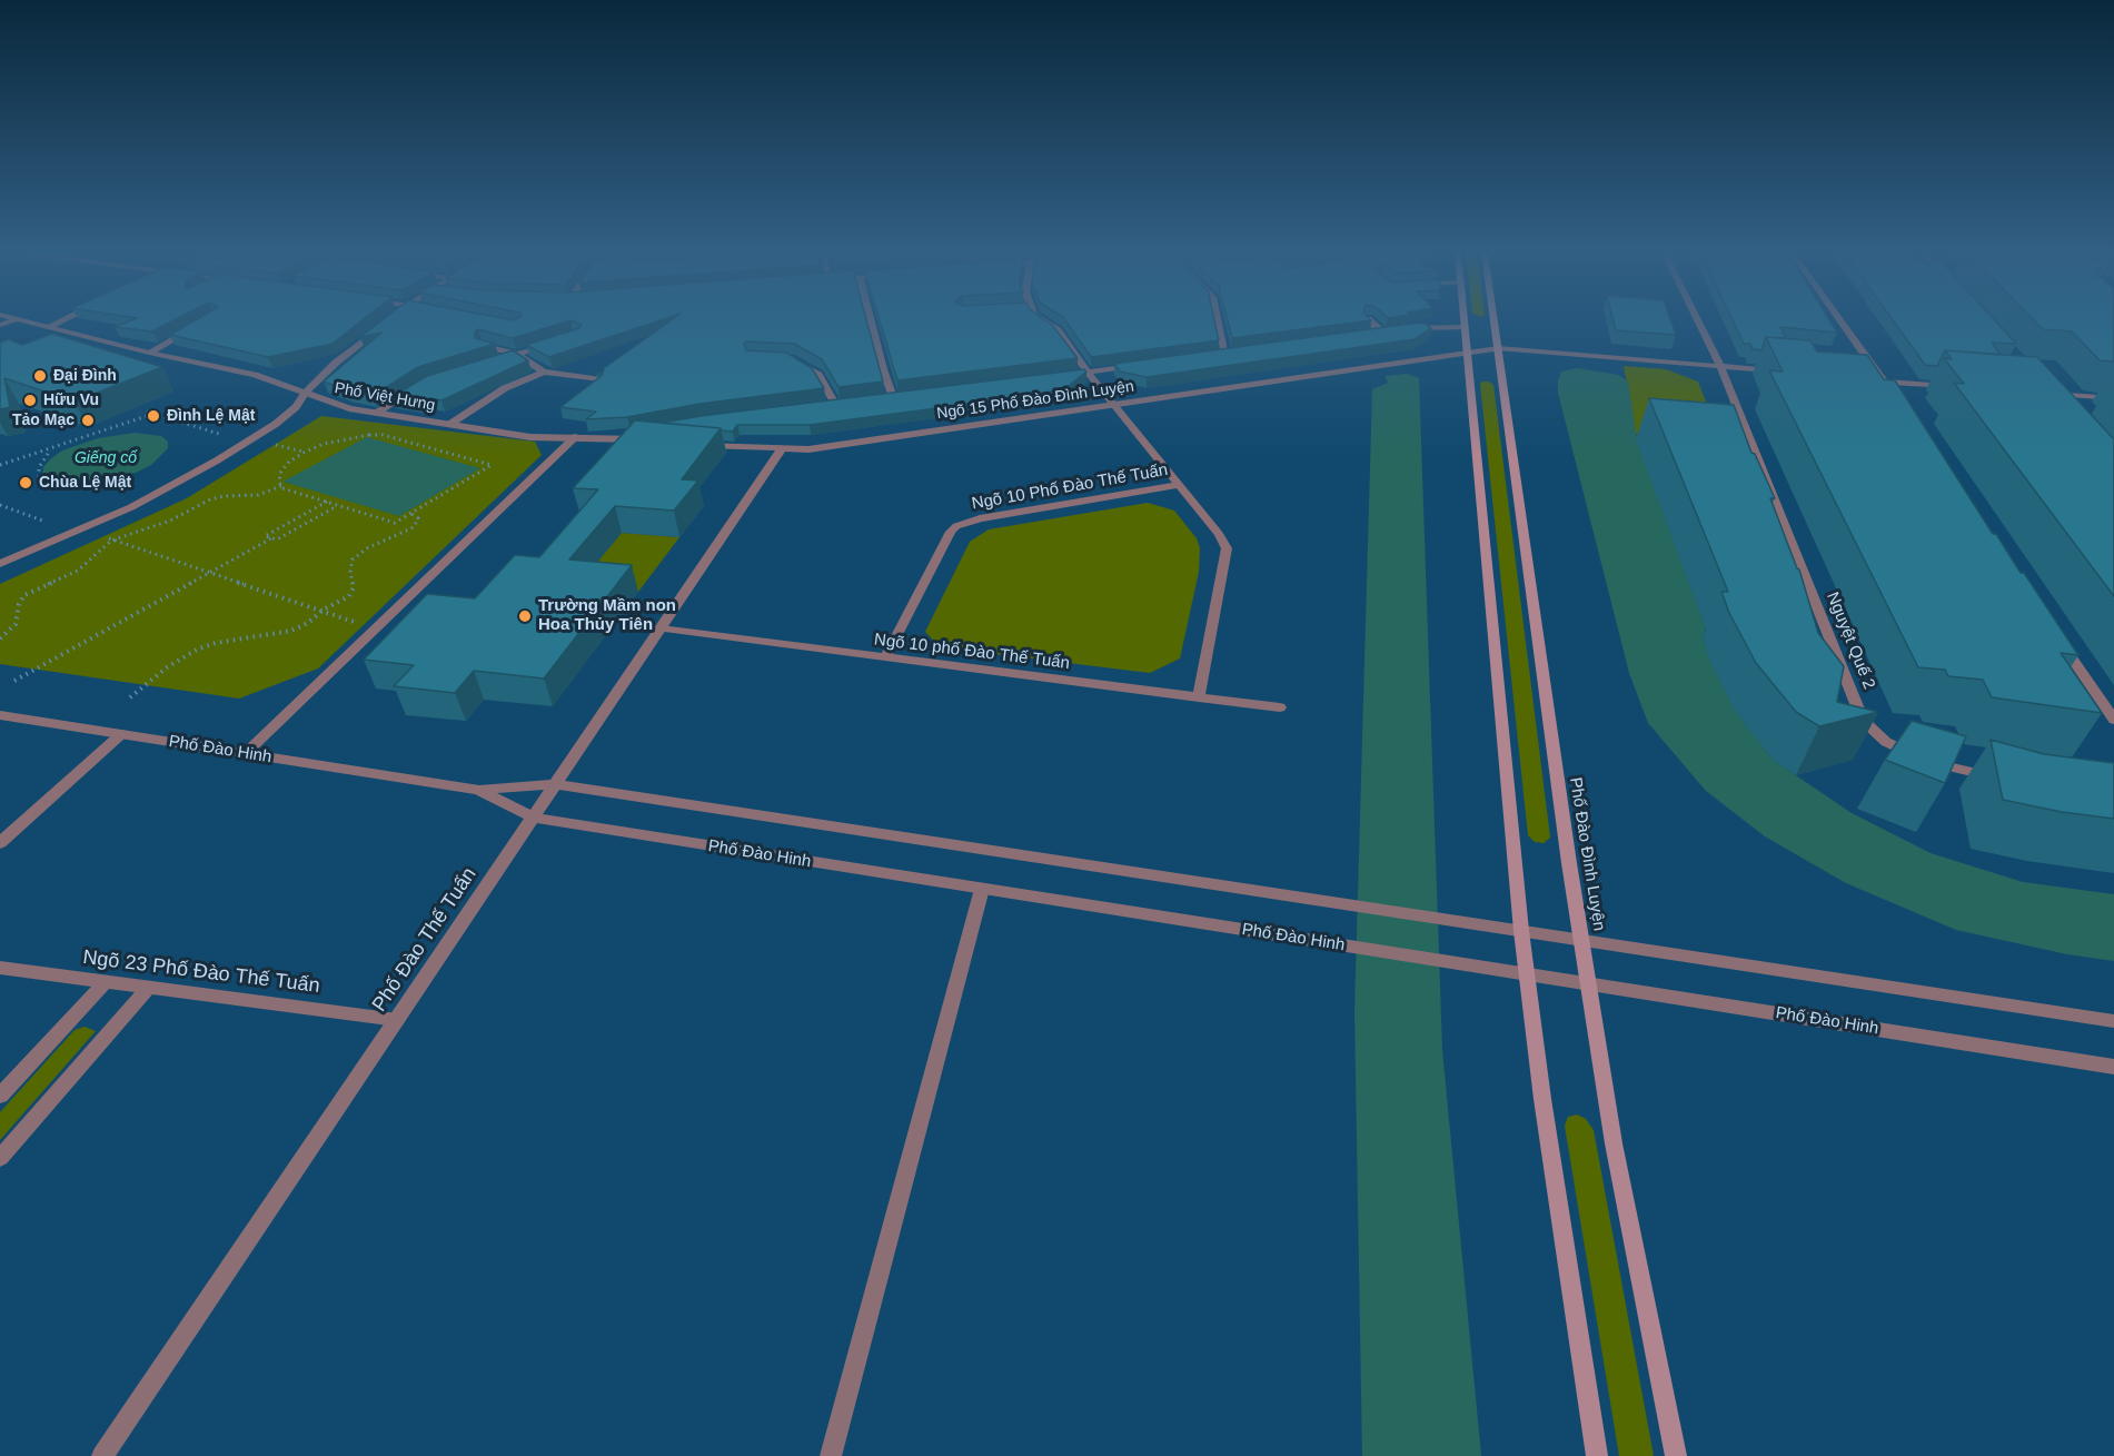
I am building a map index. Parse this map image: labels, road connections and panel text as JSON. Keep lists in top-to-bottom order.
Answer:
{
  "streets": {
    "main road": ["Phố Đào Đình Luyện"],
    "street": [
      "Phố Việt Hưng",
      "Ngõ 15 Phố Đào Đình Luyện",
      "Ngõ 10 Phố Đào Thế Tuấn",
      "Nguyệt Quế 2",
      "Ngõ 10 phố Đào Thế Tuấn",
      "Phố Đào Hinh",
      "Phố Đào Thế Tuấn",
      "Ngõ 23 Phố Đào Thế Tuấn"
    ]
  },
  "crossings": [
    ["Ngõ 15 Phố Đào Đình Luyện", "Ngõ 10 Phố Đào Thế Tuấn"],
    ["Ngõ 15 Phố Đào Đình Luyện", "Nguyệt Quế 2"],
    ["Ngõ 15 Phố Đào Đình Luyện", "Phố Đào Đình Luyện"],
    ["Ngõ 15 Phố Đào Đình Luyện", "Phố Đào Thế Tuấn"],
    ["Ngõ 10 Phố Đào Thế Tuấn", "Ngõ 10 phố Đào Thế Tuấn"],
    ["Ngõ 10 phố Đào Thế Tuấn", "Phố Đào Thế Tuấn"],
    ["Phố Đào Hinh", "Phố Đào Đình Luyện"],
    ["Phố Đào Hinh", "Phố Đào Thế Tuấn"],
    ["Phố Đào Thế Tuấn", "Ngõ 23 Phố Đào Thế Tuấn"]
  ],
  "water": ["Giếng cổ"],
  "places": [
    "Đại Đình",
    "Hữu Vu",
    "Đình Lệ Mật",
    "Tảo Mạc",
    "Chùa Lệ Mật",
    "Trường Mầm non Hoa Thủy Tiên"
  ]
}
